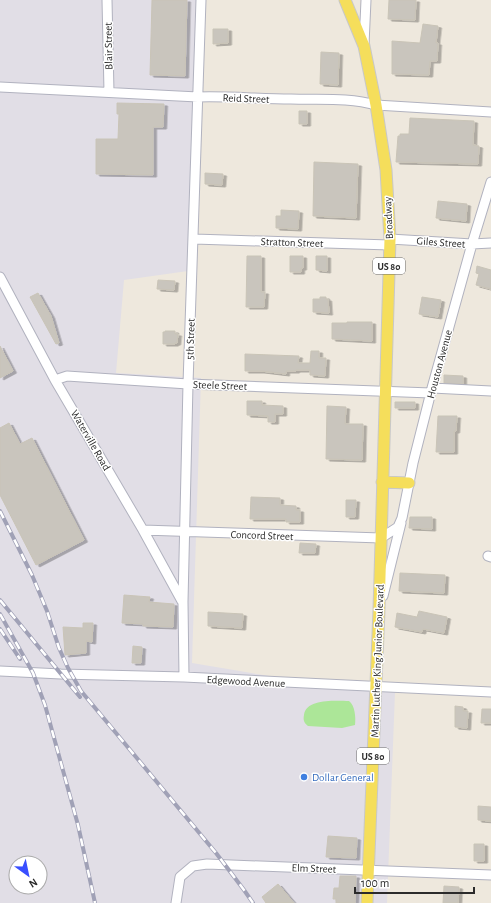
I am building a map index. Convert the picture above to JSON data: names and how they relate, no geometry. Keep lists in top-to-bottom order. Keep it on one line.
{"streets":{"main road":["Broadway","US 80","Martin Luther King Junior Boulevard"],"street":["Blair Street","Reid Street","Stratton Street","Giles Street","5th Street","Houston Avenue","Steele Street","Waterville Road","Concord Street","Edgewood Avenue","Elm Street"]},"crossings":[["Blair Street","Reid Street"],["Reid Street","Broadway"],["Reid Street","5th Street"],["Broadway","Stratton Street"],["Broadway","Giles Street"],["Broadway","Houston Avenue"],["Broadway","Steele Street"],["Broadway","Concord Street"],["Broadway","Martin Luther King Junior Boulevard"],["Stratton Street","Giles Street"],["Stratton Street","5th Street"],["Giles Street","Houston Avenue"],["5th Street","Steele Street"],["5th Street","Waterville Road"],["5th Street","Concord Street"],["5th Street","Edgewood Avenue"],["Houston Avenue","Steele Street"],["Houston Avenue","Concord Street"],["Houston Avenue","Martin Luther King Junior Boulevard"],["Steele Street","Waterville Road"],["Waterville Road","Concord Street"],["Concord Street","Martin Luther King Junior Boulevard"],["Martin Luther King Junior Boulevard","Edgewood Avenue"],["Martin Luther King Junior Boulevard","Elm Street"]],"places":["Dollar General"],"scale_bar":"100 m","north":"bottom right"}
